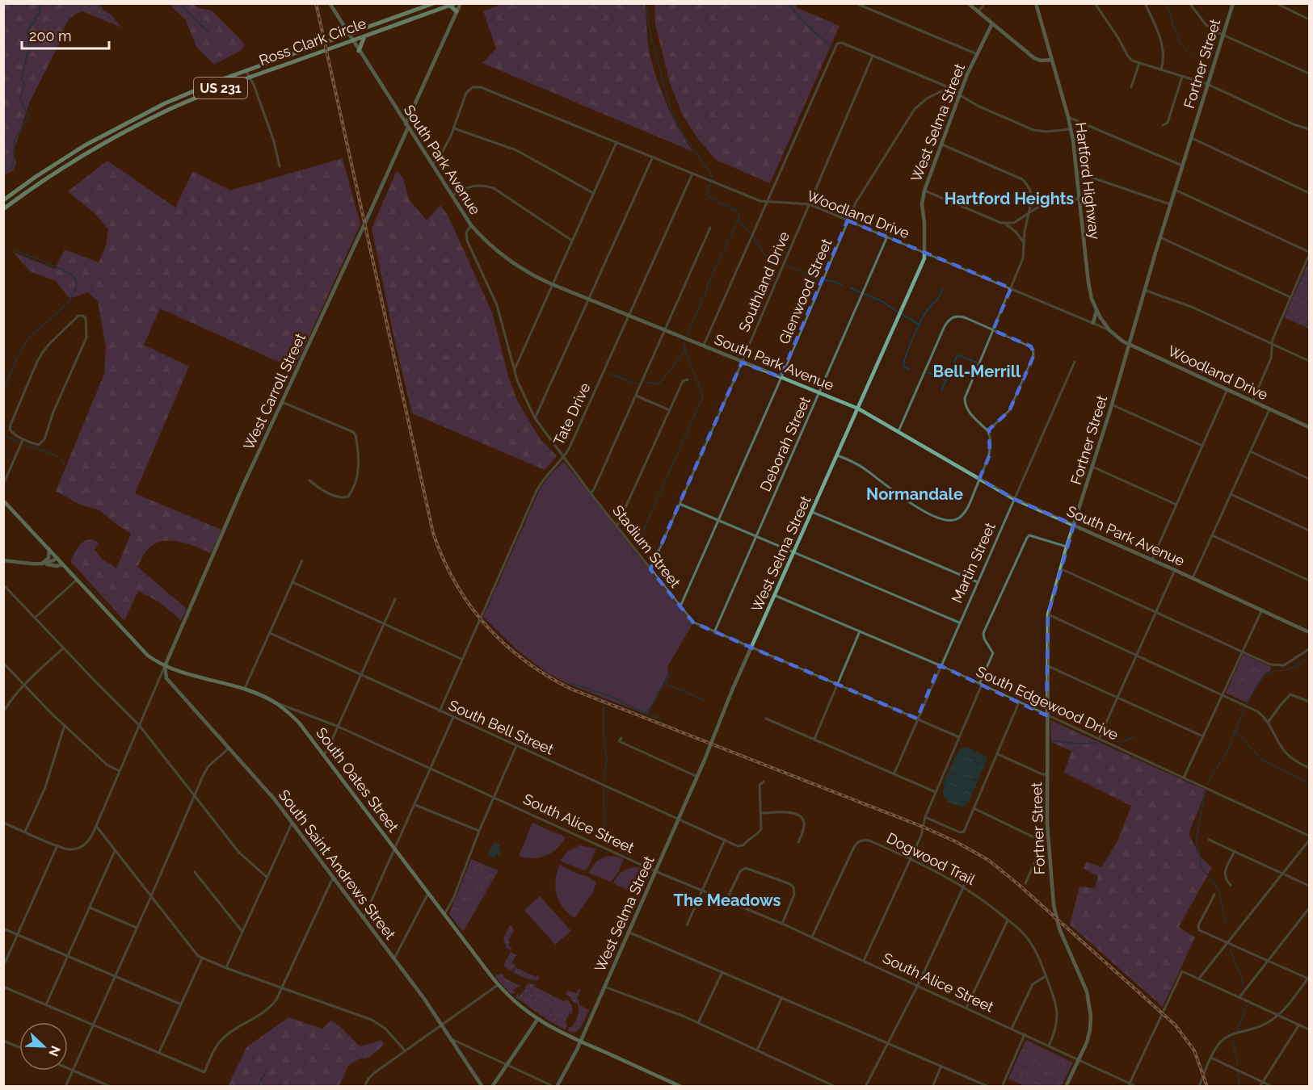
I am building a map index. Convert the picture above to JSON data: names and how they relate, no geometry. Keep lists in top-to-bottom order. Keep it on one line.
{"streets":{"highway":["Ross Clark Circle","US 231"],"main road":["South Oates Street"],"street":["Fortner Street","West Selma Street","South Park Avenue","Hartford Highway","Woodland Drive","Southland Drive","Glenwood Street","West Carroll Street","Tate Drive","Deborah Street","Stadium Street","Martin Street","South Edgewood Drive","South Bell Street","South Alice Street","Dogwood Trail","South Saint Andrews Street"]},"crossings":[["Ross Clark Circle","South Park Avenue"],["Fortner Street","South Park Avenue"],["Fortner Street","Woodland Drive"],["Fortner Street","South Edgewood Drive"],["Fortner Street","South Alice Street"],["West Selma Street","South Park Avenue"],["West Selma Street","Woodland Drive"],["West Selma Street","Stadium Street"],["West Selma Street","South Edgewood Drive"],["West Selma Street","South Bell Street"],["West Selma Street","South Oates Street"],["West Selma Street","South Alice Street"],["South Park Avenue","Woodland Drive"],["South Park Avenue","Southland Drive"],["South Park Avenue","Glenwood Street"],["South Park Avenue","West Carroll Street"],["South Park Avenue","Tate Drive"],["South Park Avenue","Deborah Street"],["South Park Avenue","Stadium Street"],["South Park Avenue","Martin Street"],["Hartford Highway","Woodland Drive"],["Woodland Drive","Southland Drive"],["Woodland Drive","Glenwood Street"],["Woodland Drive","Tate Drive"],["Woodland Drive","Deborah Street"],["Southland Drive","Stadium Street"],["Glenwood Street","Stadium Street"],["West Carroll Street","South Oates Street"],["West Carroll Street","South Saint Andrews Street"],["Tate Drive","Stadium Street"],["Tate Drive","South Bell Street"],["Deborah Street","Stadium Street"],["Stadium Street","Martin Street"],["Martin Street","South Edgewood Drive"],["South Oates Street","South Alice Street"],["South Oates Street","South Saint Andrews Street"],["South Alice Street","Dogwood Trail"]],"districts":["Hartford Heights","Bell-Merrill","Normandale","The Meadows"],"scale_bar":"200 m","north":"bottom right"}
